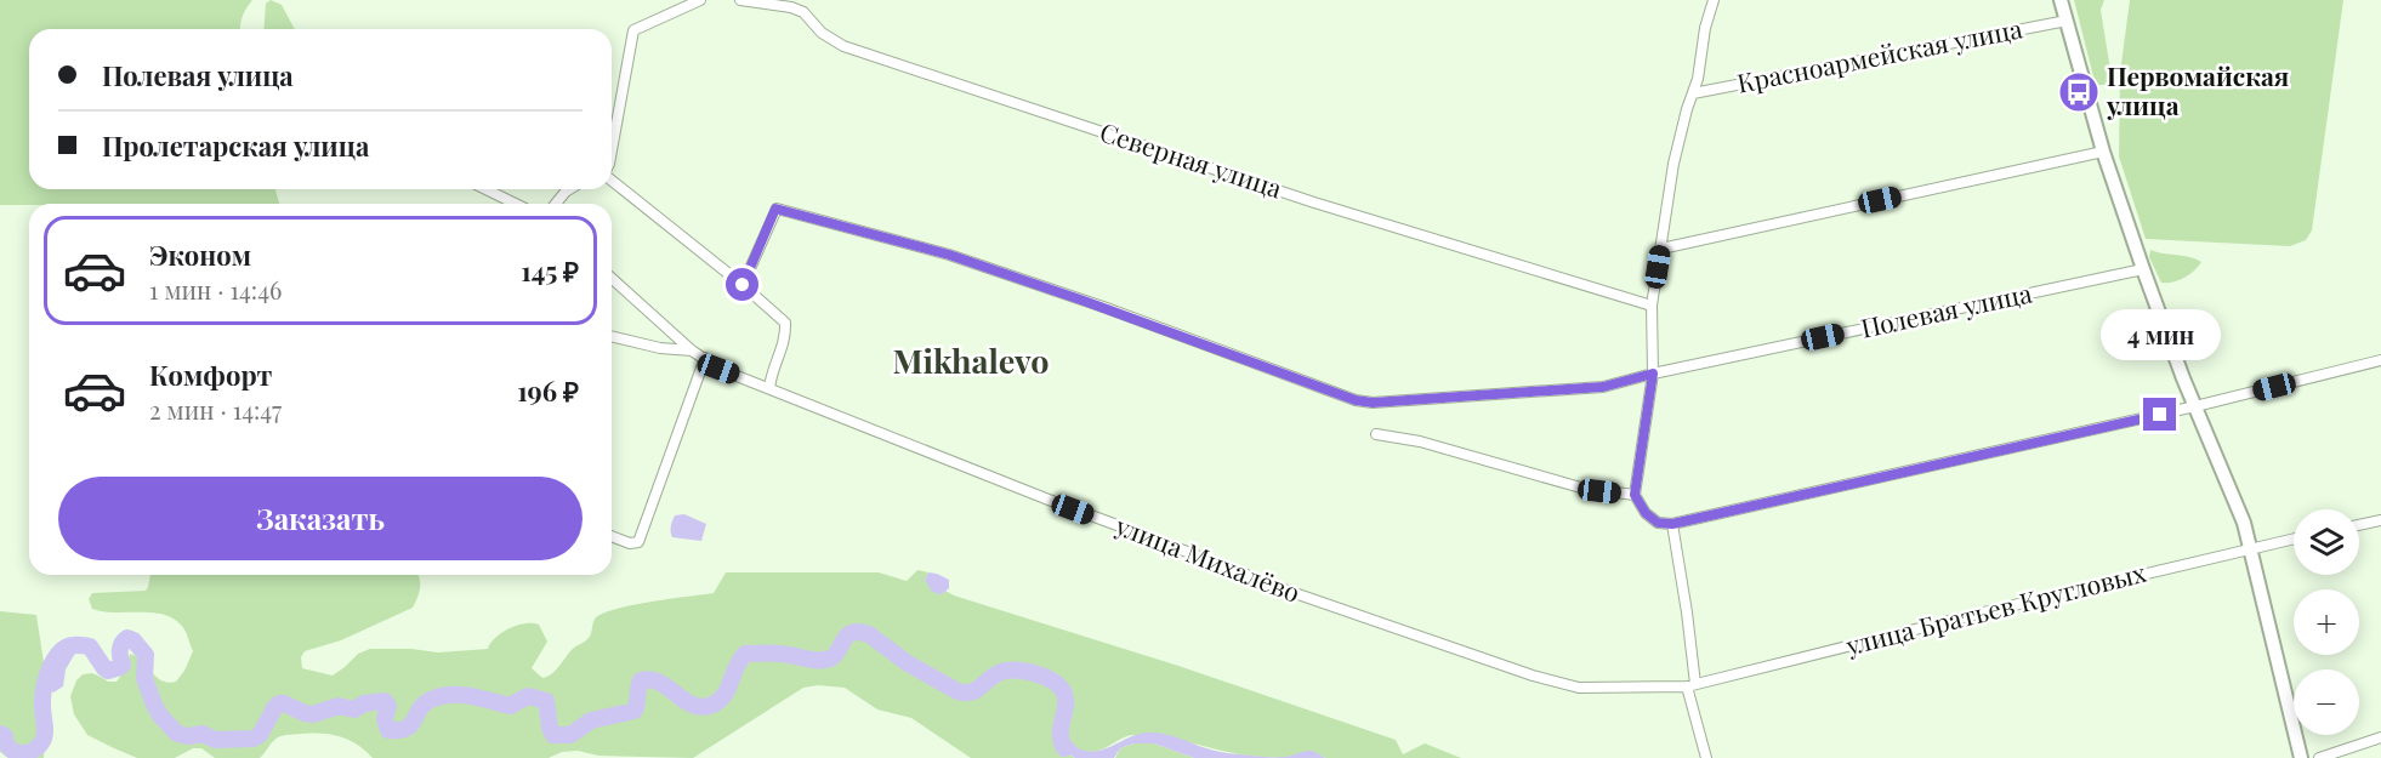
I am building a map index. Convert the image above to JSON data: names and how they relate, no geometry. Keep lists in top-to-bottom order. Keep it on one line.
{"streets":{"street":["Красноармейская улица","Северная улица","Полевая улица","улица Михалёво","улица Братьев Кругловых"]},"crossings":[["улица Михалёво","улица Братьев Кругловых"]],"districts":["Mikhalevo"],"places":{"bus stop":["Первомайская улица"]},"page":{"banner":["Полевая улица","Пролетарская улица"],"list":[{"name":"Эконом","note":"1 мин · 14:46","value":"145 ₽"},{"name":"Комфорт","note":"2 мин · 14:47","value":"196 ₽"}],"bubble":"4 мин","buttons":"Заказать","map_buttons":["+","−"]}}
